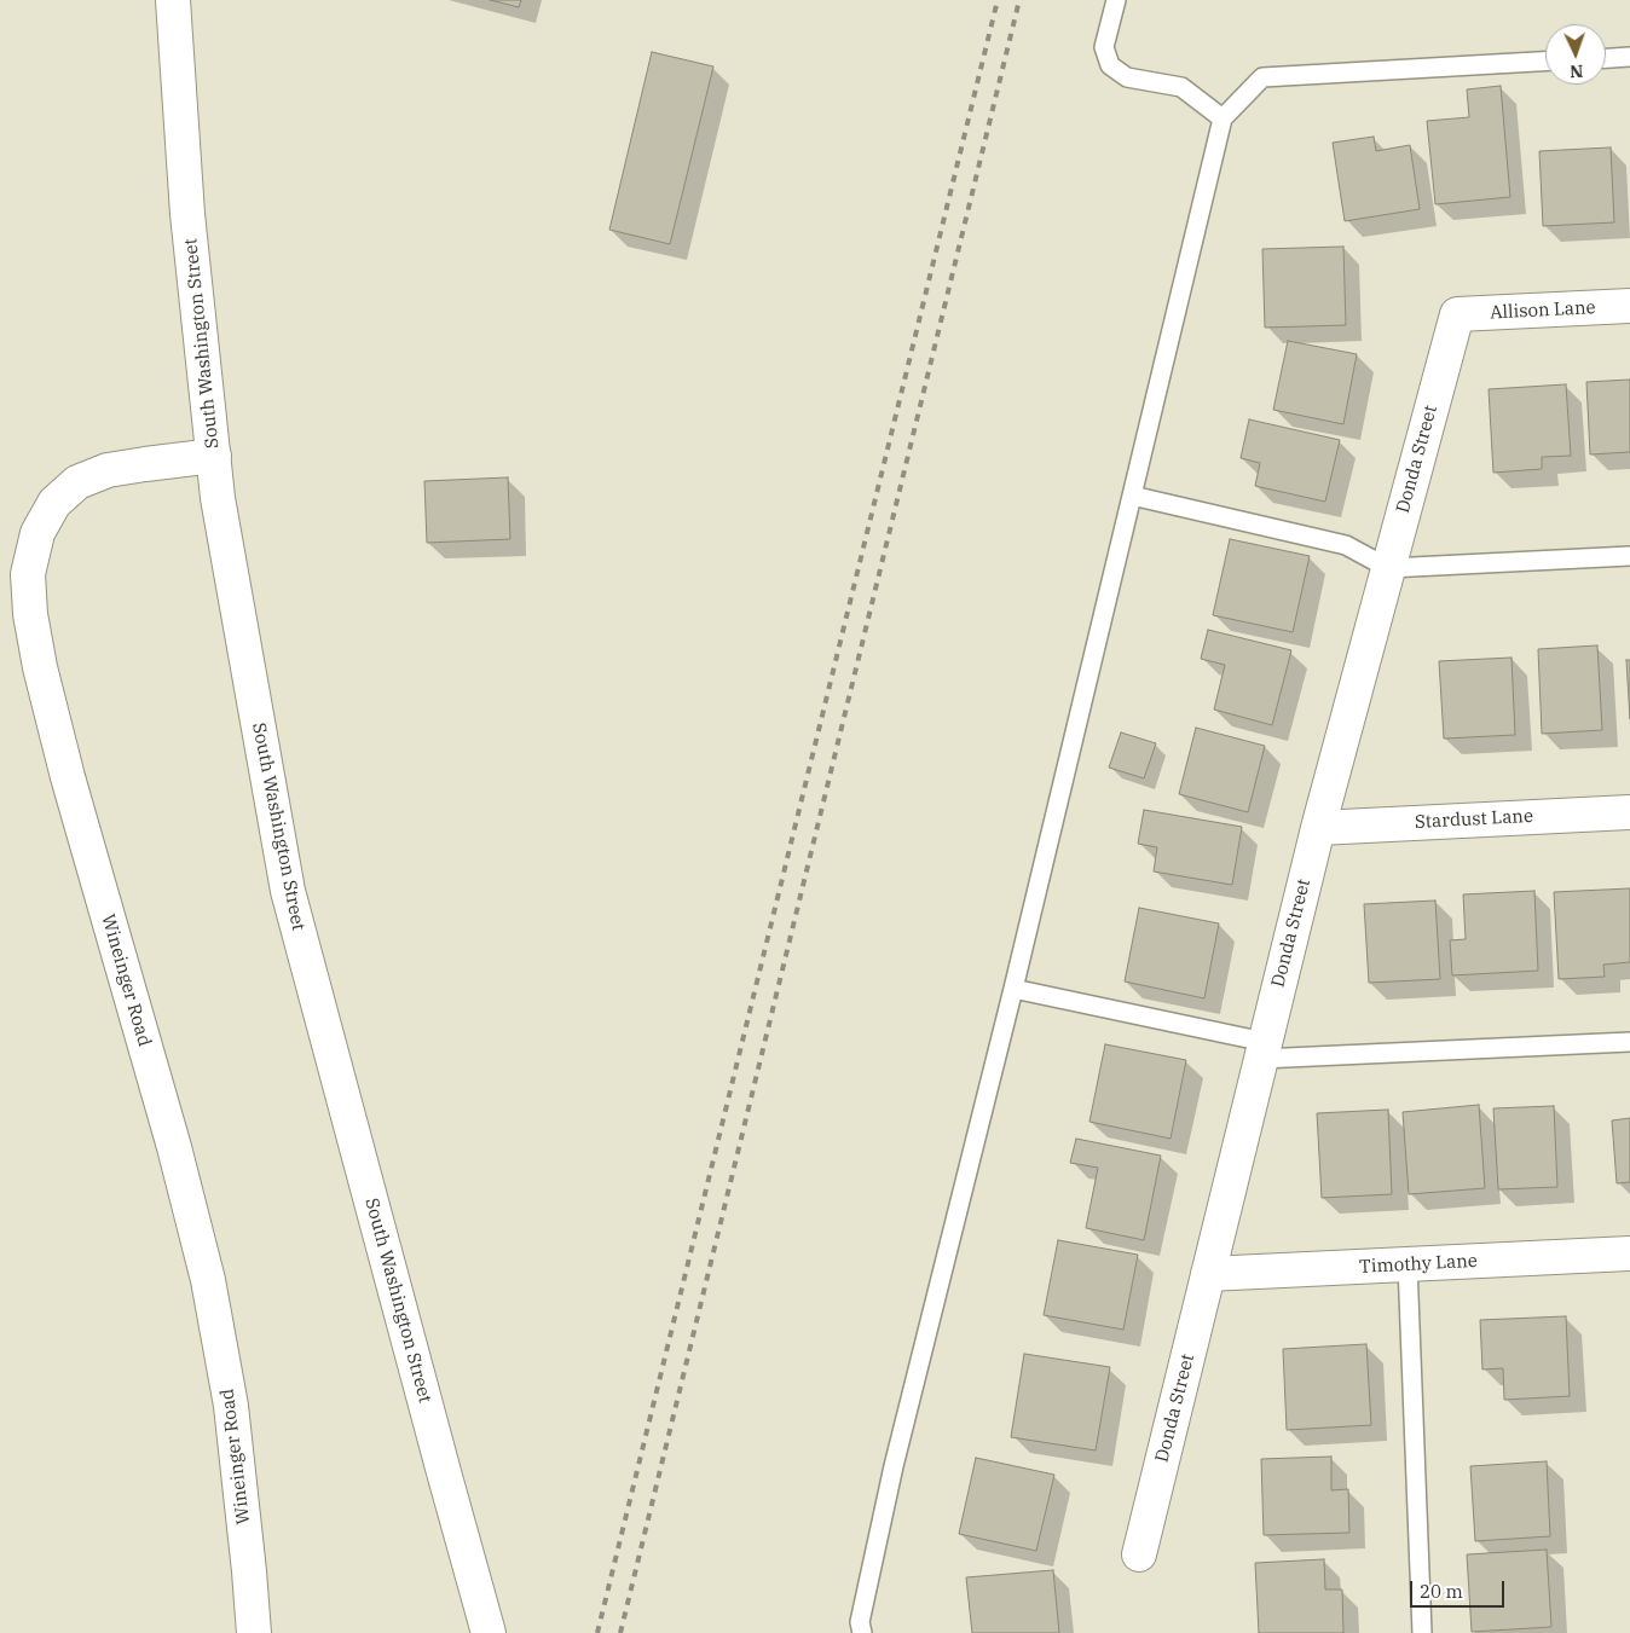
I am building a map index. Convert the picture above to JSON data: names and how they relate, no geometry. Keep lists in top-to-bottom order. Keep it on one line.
{"streets":{"street":["Allison Lane","South Washington Street","Donda Street","Stardust Lane","Wineinger Road","Timothy Lane"]},"crossings":[["Allison Lane","Donda Street"],["South Washington Street","Wineinger Road"],["Donda Street","Stardust Lane"],["Donda Street","Timothy Lane"]],"scale_bar":"20 m","north":"bottom"}
